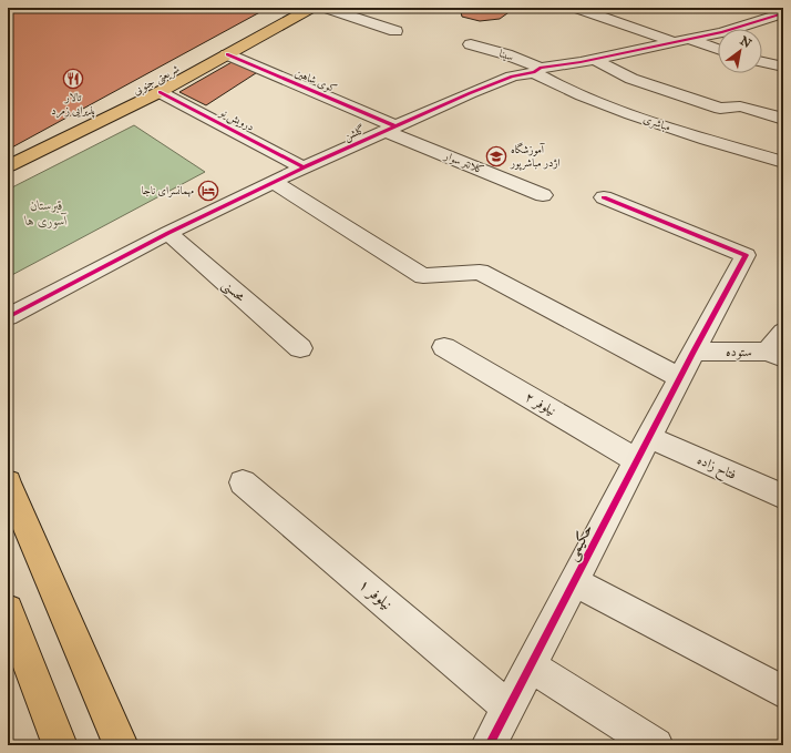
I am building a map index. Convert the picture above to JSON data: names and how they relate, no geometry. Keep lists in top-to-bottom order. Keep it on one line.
{"streets":{"main road":["شریعتی جنوبی"],"street":["سینا","کوی شاهین","درویش نو","مباشری","گلشن","کلانتر سوار","محسنی","ستوده","نیلوفر ۲","فتاح زاده","حکیمی","نیلوفر ۱"]},"crossings":[["سینا","مباشری"],["سینا","گلشن"],["شریعتی جنوبی","کوی شاهین"],["شریعتی جنوبی","درویش نو"],["کوی شاهین","گلشن"],["کوی شاهین","کلانتر سوار"],["درویش نو","گلشن"],["مباشری","گلشن"],["گلشن","کلانتر سوار"],["گلشن","محسنی"],["ستوده","حکیمی"],["نیلوفر ۲","فتاح زاده"],["نیلوفر ۲","حکیمی"],["فتاح زاده","حکیمی"],["حکیمی","نیلوفر ۱"]],"parks":["قبرستان آسوری ها"],"places":{"restaurant":["تالار پذیرایی زمرد"],"school or university":["آموزشگاه اژدر مباشرپور"],"hotel":["مهمانسرای ناجا"]},"north":"top right"}
